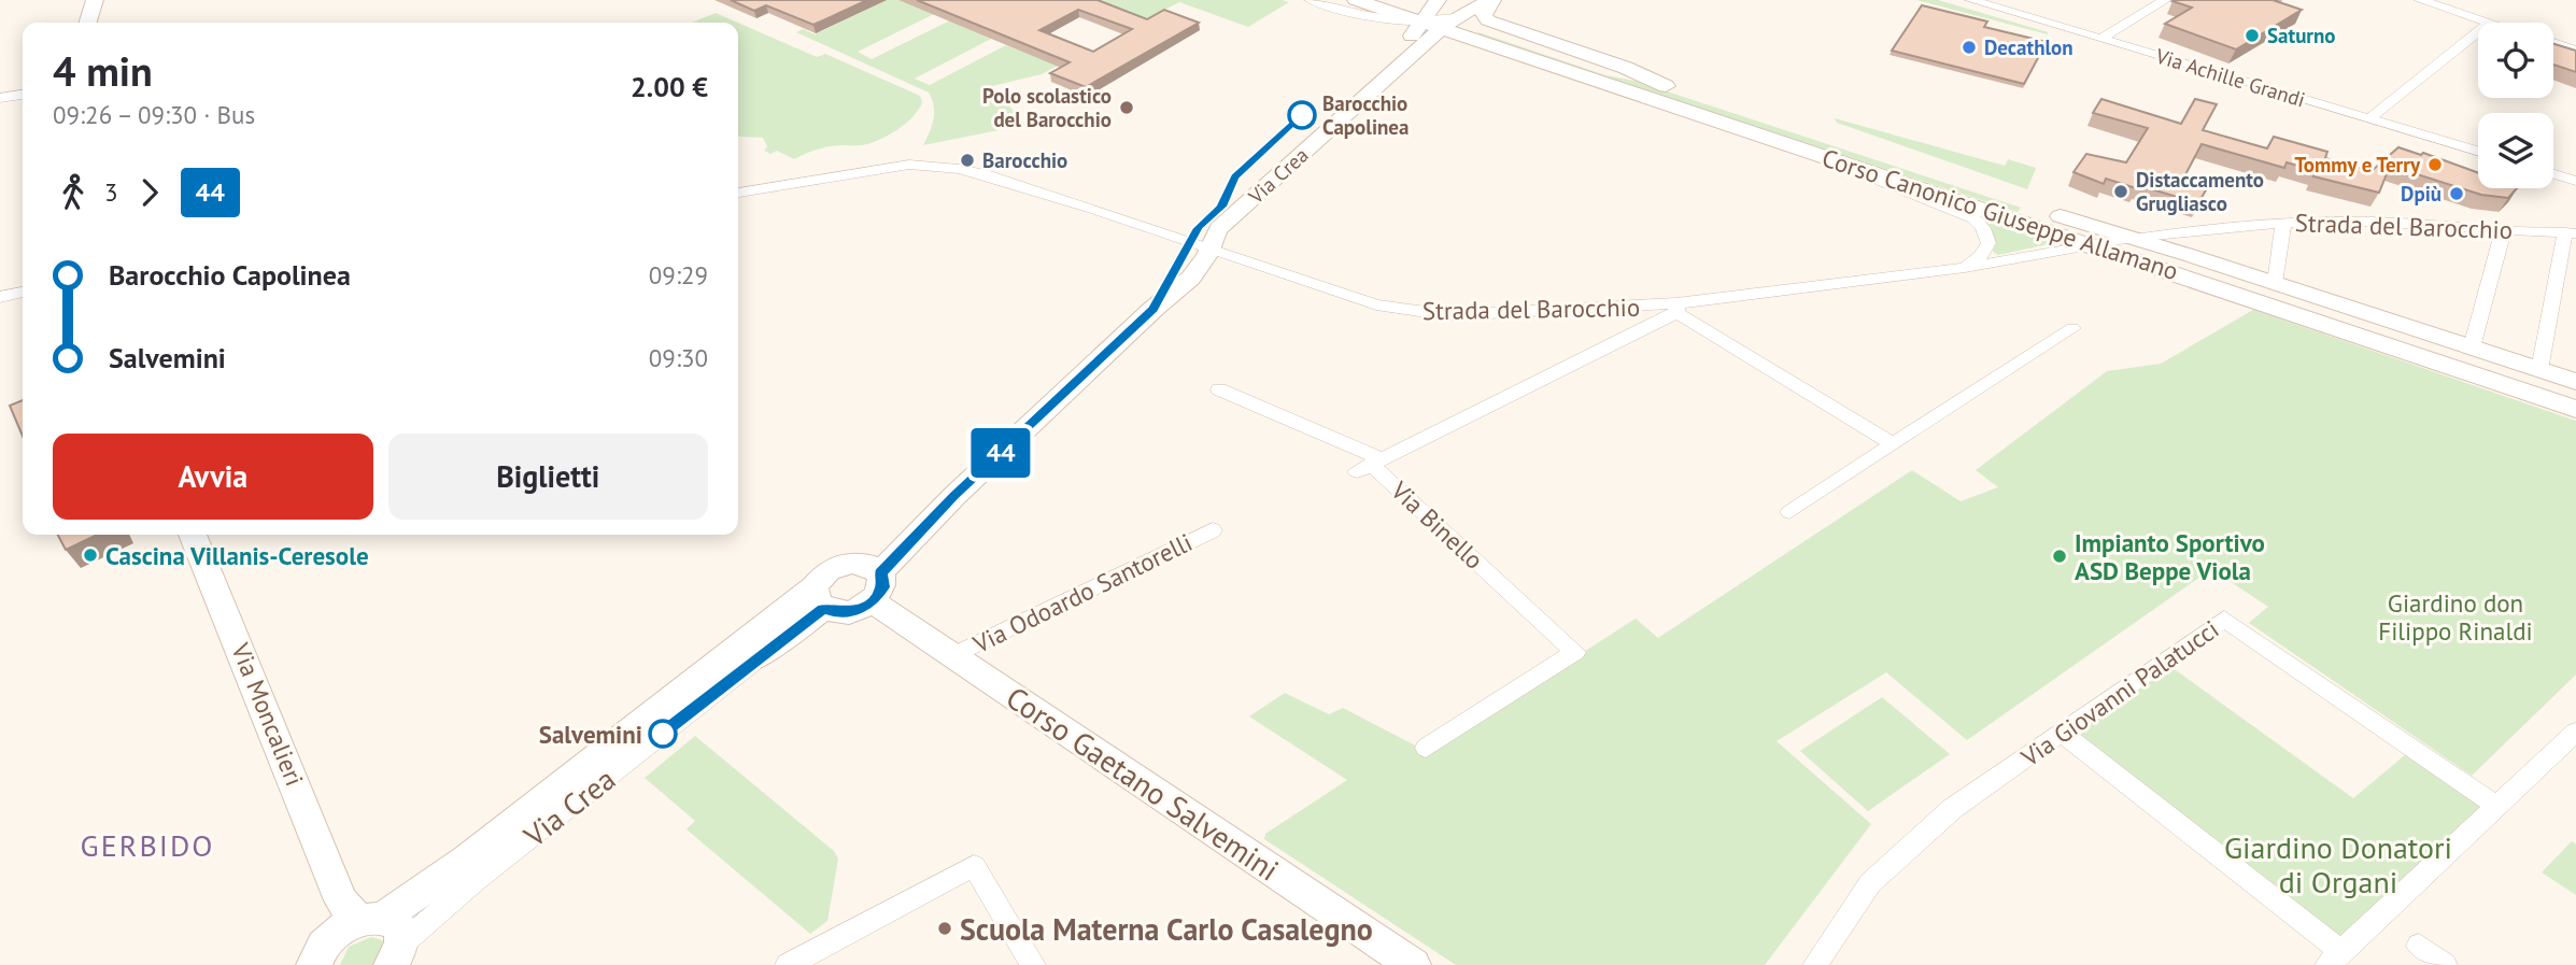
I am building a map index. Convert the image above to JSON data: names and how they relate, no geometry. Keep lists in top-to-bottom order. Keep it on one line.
{"streets":{"street":["Via Achille Grandi","Via Crea","Corso Canonico Giuseppe Allamano","Strada del Barocchio","Via Binello","Via Odoardo Santorelli","Via Giovanni Palatucci","Via Moncalieri","Corso Gaetano Salvemini"]},"crossings":[["Via Crea","Corso Canonico Giuseppe Allamano"],["Via Crea","Strada del Barocchio"],["Via Crea","Via Moncalieri"],["Via Crea","Corso Gaetano Salvemini"],["Corso Canonico Giuseppe Allamano","Strada del Barocchio"],["Strada del Barocchio","Via Binello"],["Via Odoardo Santorelli","Corso Gaetano Salvemini"]],"districts":["GERBIDO"],"parks":["Giardino don Filippo Rinaldi","Giardino Donatori di Organi"],"places":["Saturno","Decathlon","Polo scolastico del Barocchio","Barocchio Capolinea","Barocchio","Tommy e Terry","Distaccamento Grugliasco","Dpiù","Cascina Villanis-Ceresole","Impianto Sportivo ASD Beppe Viola","Salvemini","Scuola Materna Carlo Casalegno"],"lines":["bus line 44"],"page":{"on_map":"44","heading":["4 min","09:26 – 09:30 · Bus","2.00 €"],"legs":["3","44"],"list":[{"name":"Barocchio Capolinea","value":"09:29"},{"name":"Salvemini","value":"09:30"}],"buttons":["Avvia","Biglietti"]}}
